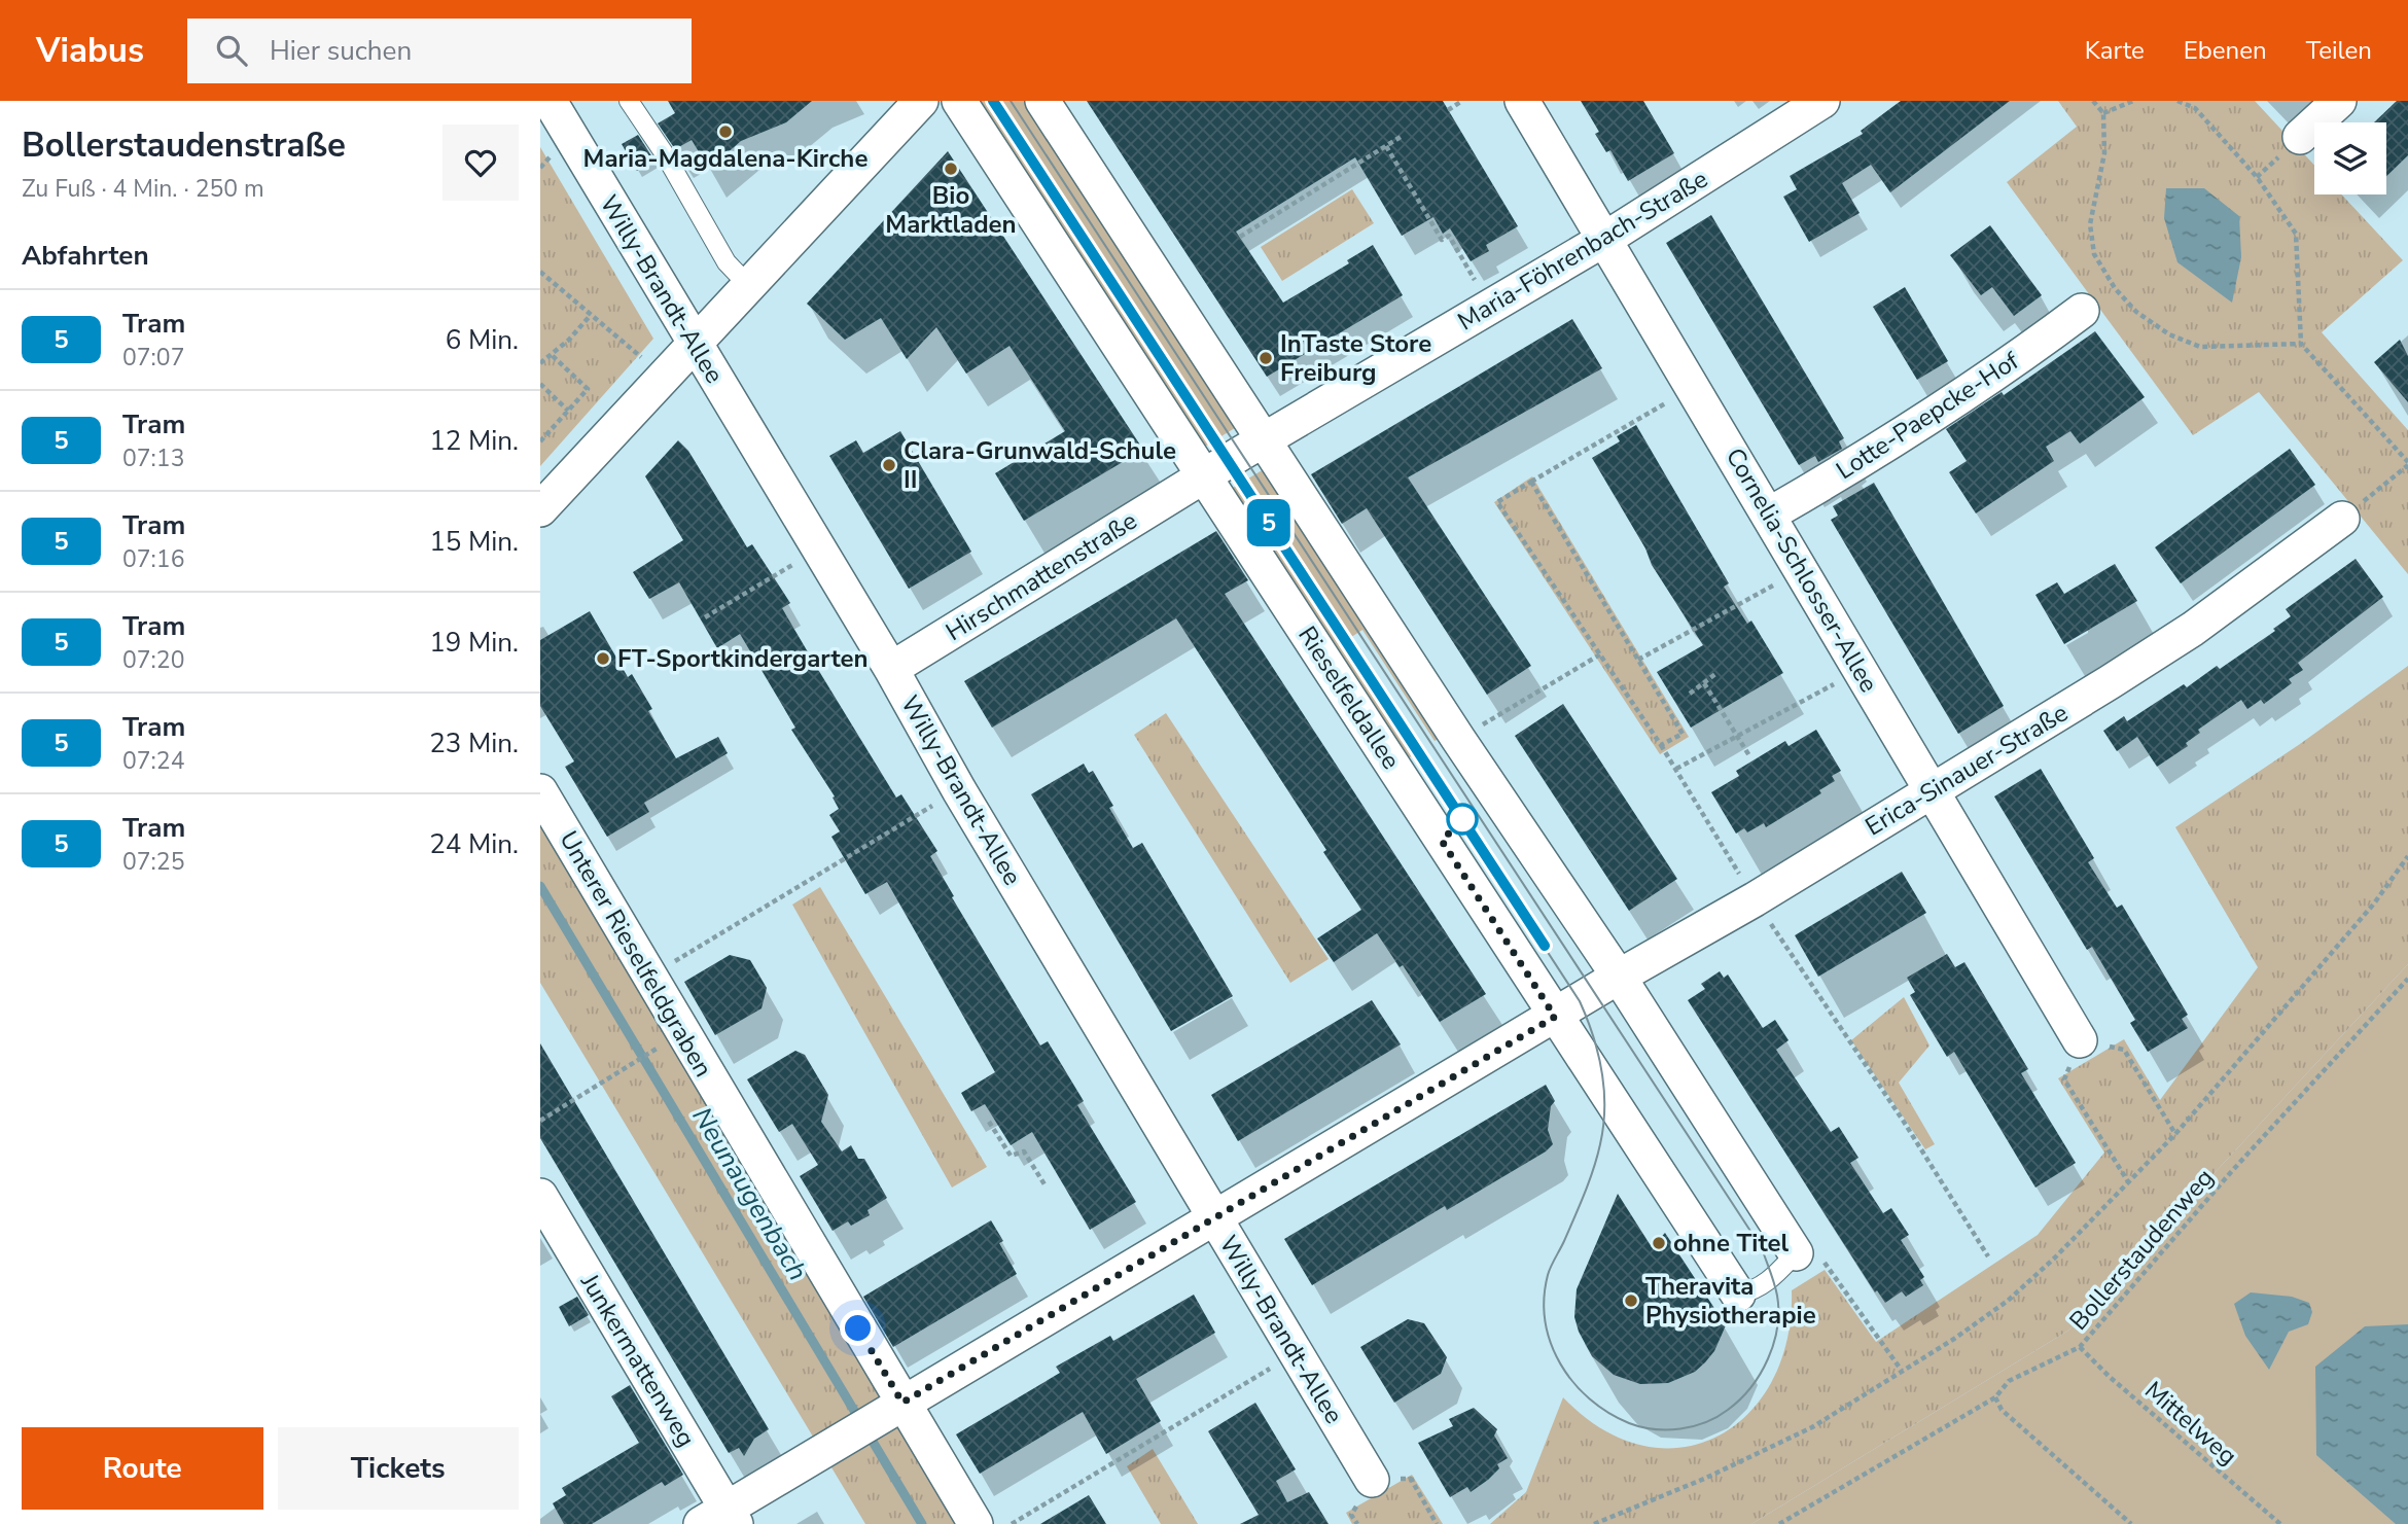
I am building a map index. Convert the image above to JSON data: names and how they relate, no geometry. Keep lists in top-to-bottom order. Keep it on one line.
{"streets":{"street":["Maria-Föhrenbach-Straße","Willy-Brandt-Allee","Lotte-Paepcke-Hof","Cornelia-Schlosser-Allee","Hirschmattenstraße","Rieselfeldallee","Erica-Sinauer-Straße","Unterer Rieselfeldgraben","Junkermattenweg"],"path":["Bollerstaudenweg","Mittelweg"]},"crossings":[["Maria-Föhrenbach-Straße","Cornelia-Schlosser-Allee"],["Maria-Föhrenbach-Straße","Hirschmattenstraße"],["Maria-Föhrenbach-Straße","Rieselfeldallee"],["Willy-Brandt-Allee","Hirschmattenstraße"],["Willy-Brandt-Allee","Erica-Sinauer-Straße"],["Lotte-Paepcke-Hof","Cornelia-Schlosser-Allee"],["Cornelia-Schlosser-Allee","Erica-Sinauer-Straße"],["Hirschmattenstraße","Rieselfeldallee"],["Rieselfeldallee","Erica-Sinauer-Straße"],["Erica-Sinauer-Straße","Unterer Rieselfeldgraben"],["Erica-Sinauer-Straße","Junkermattenweg"],["Bollerstaudenweg","Mittelweg"]],"water":["Neunaugenbach"],"places":["Maria-Magdalena-Kirche","Bio Marktladen","InTaste Store Freiburg","Clara-Grunwald-Schule II","FT-Sportkindergarten","ohne Titel","Theravita Physiotherapie"],"lines":["tram line 5"],"page":{"header":"Viabus","search":"Hier suchen","nav":["Karte","Ebenen","Teilen"],"heading":[["Bollerstaudenstraße","Zu Fuß · 4 Min. · 250 m"],"Abfahrten"],"on_map":"5","list":[{"mark":"5","name":"Tram","note":"07:07","value":"6 Min."},{"mark":"5","name":"Tram","note":"07:13","value":"12 Min."},{"mark":"5","name":"Tram","note":"07:16","value":"15 Min."},{"mark":"5","name":"Tram","note":"07:20","value":"19 Min."},{"mark":"5","name":"Tram","note":"07:24","value":"23 Min."},{"mark":"5","name":"Tram","note":"07:25","value":"24 Min."}],"buttons":["Route","Tickets"]}}
